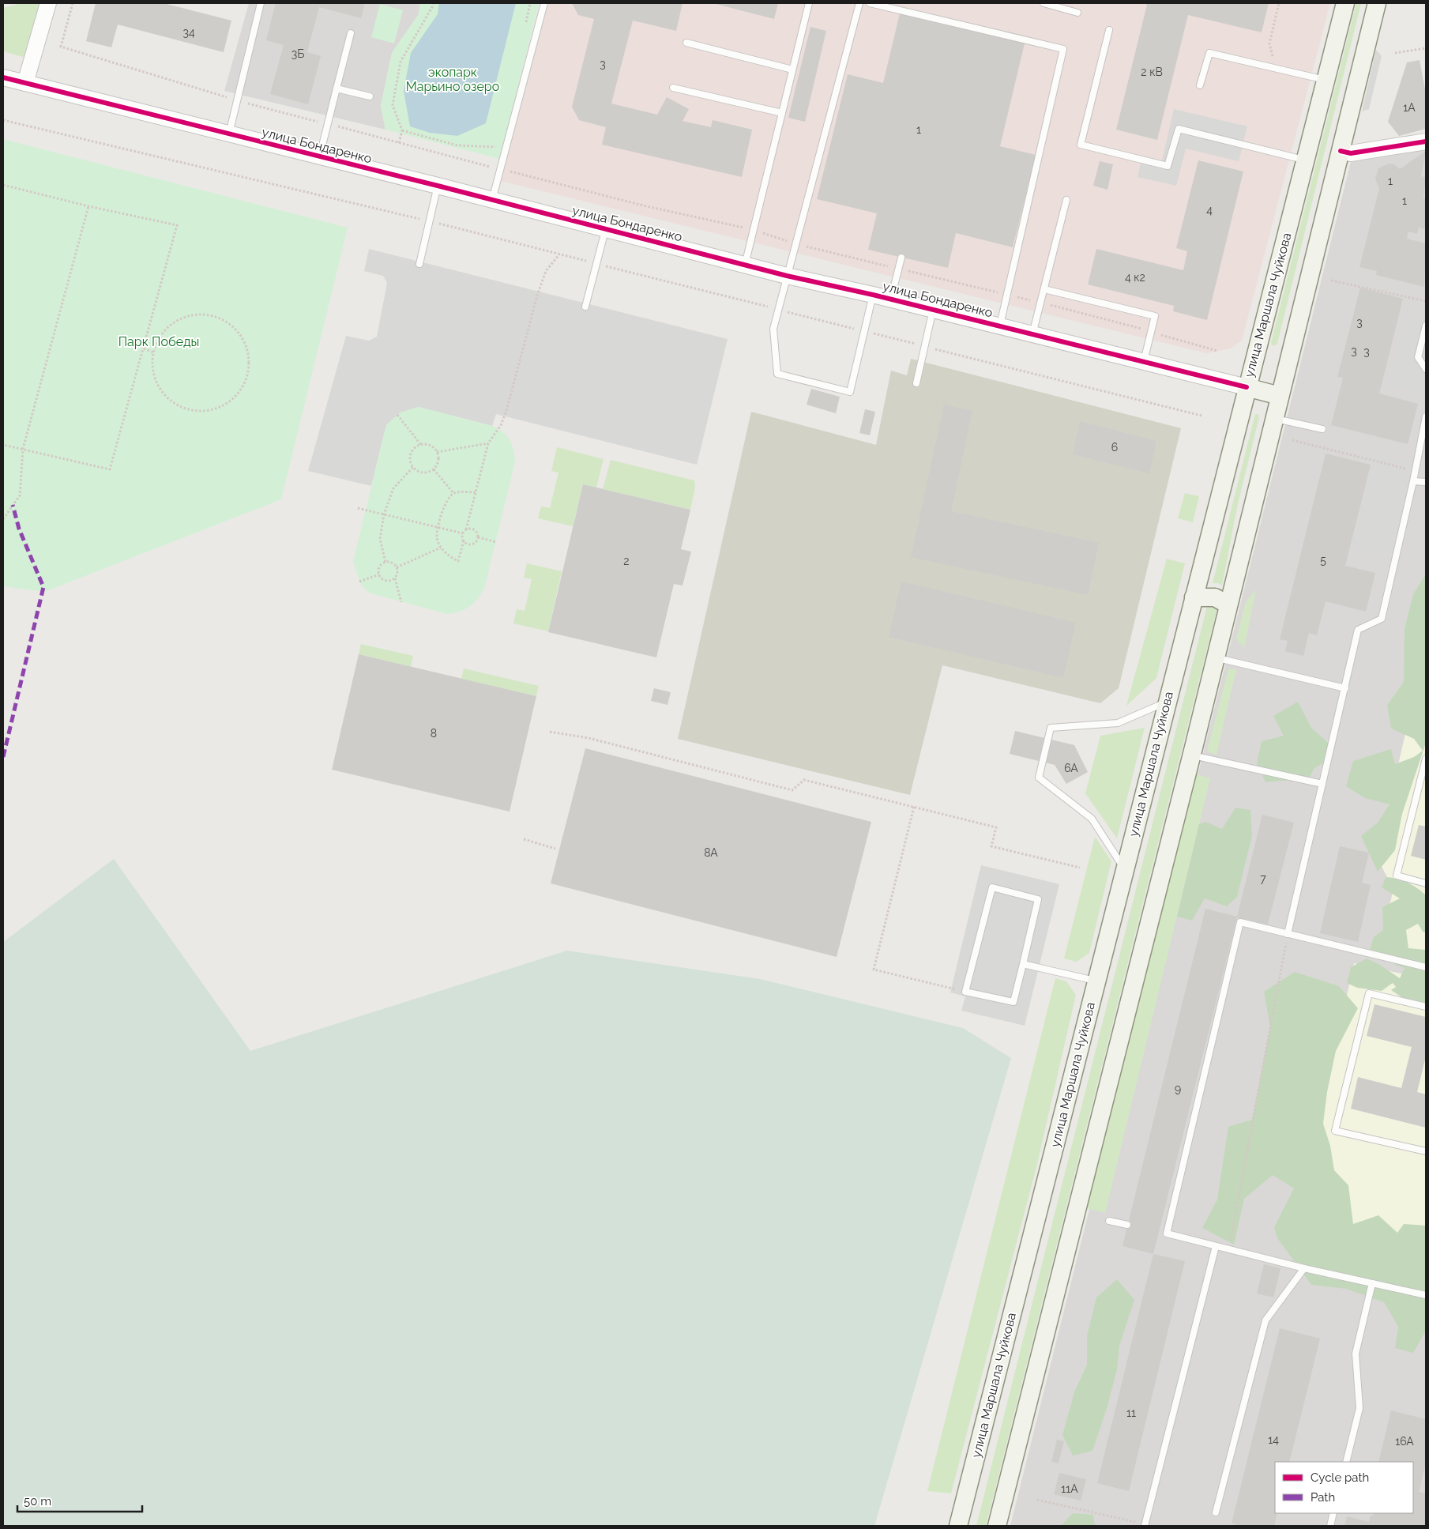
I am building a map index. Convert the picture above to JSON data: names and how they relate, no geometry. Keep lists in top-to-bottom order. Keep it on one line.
{"streets":{"main road":["улица Бондаренко","улица Маршала Чуйкова"]},"crossings":[["улица Бондаренко","улица Маршала Чуйкова"]],"parks":["экопарк Марьино озеро","Парк Победы"],"house_numbers":["34","3Б","3","2 кВ","1А","1","1","1","4","4 к2","3","3","3","6","5","2","8","6А","8А","7","9","11","14","16А","11А"],"legend":["Cycle path","Path"],"scale_bar":"50 m"}
